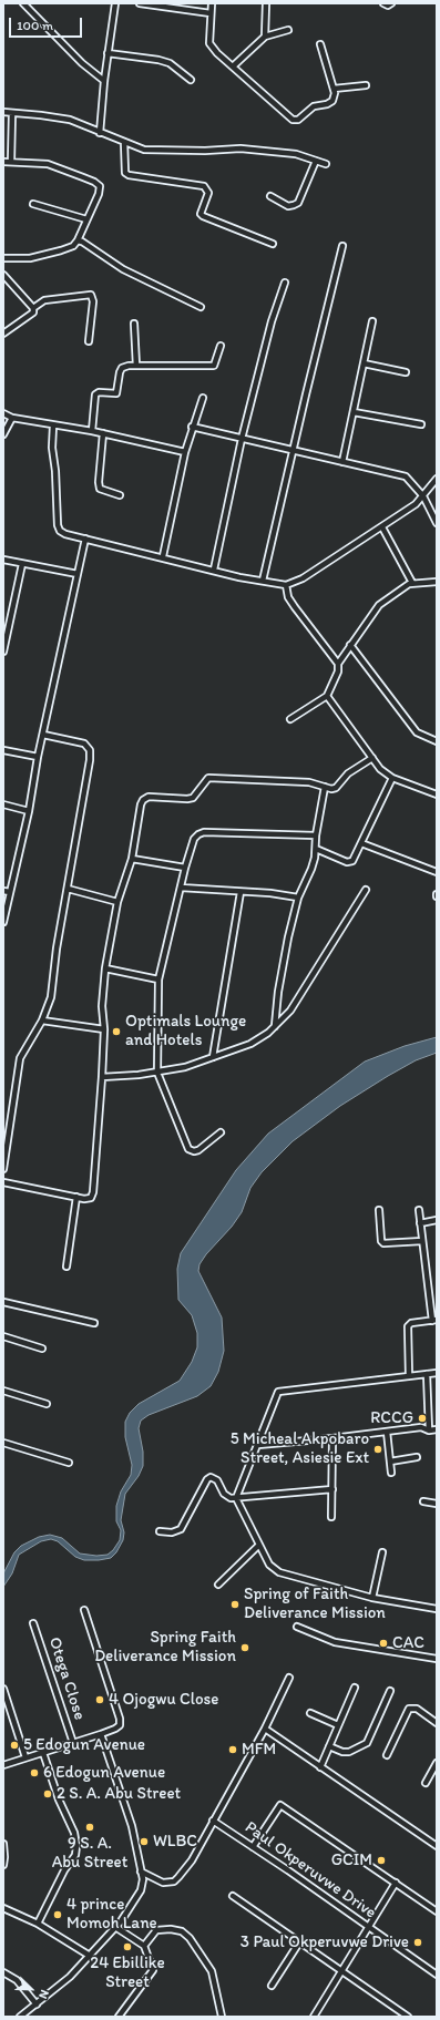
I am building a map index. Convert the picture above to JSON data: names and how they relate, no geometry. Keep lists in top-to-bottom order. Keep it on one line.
{"streets":{"street":["Otega Close","Paul Okperuvwe Drive"]},"places":["Optimals Lounge and Hotels","RCCG","5 Micheal Akpobaro Street, Asiesie Ext","Spring of Faith Deliverance Mission","CAC","Spring Faith Deliverance Mission","4 Ojogwu Close","5 Edogun Avenue","MFM","6 Edogun Avenue","2 S. A. Abu Street","9 S. A. Abu Street","WLBC","GCIM","4 prince Momoh Lane","3 Paul Okperuvwe Drive","24 Ebillike Street"],"scale_bar":"100 m","north":"bottom right"}
